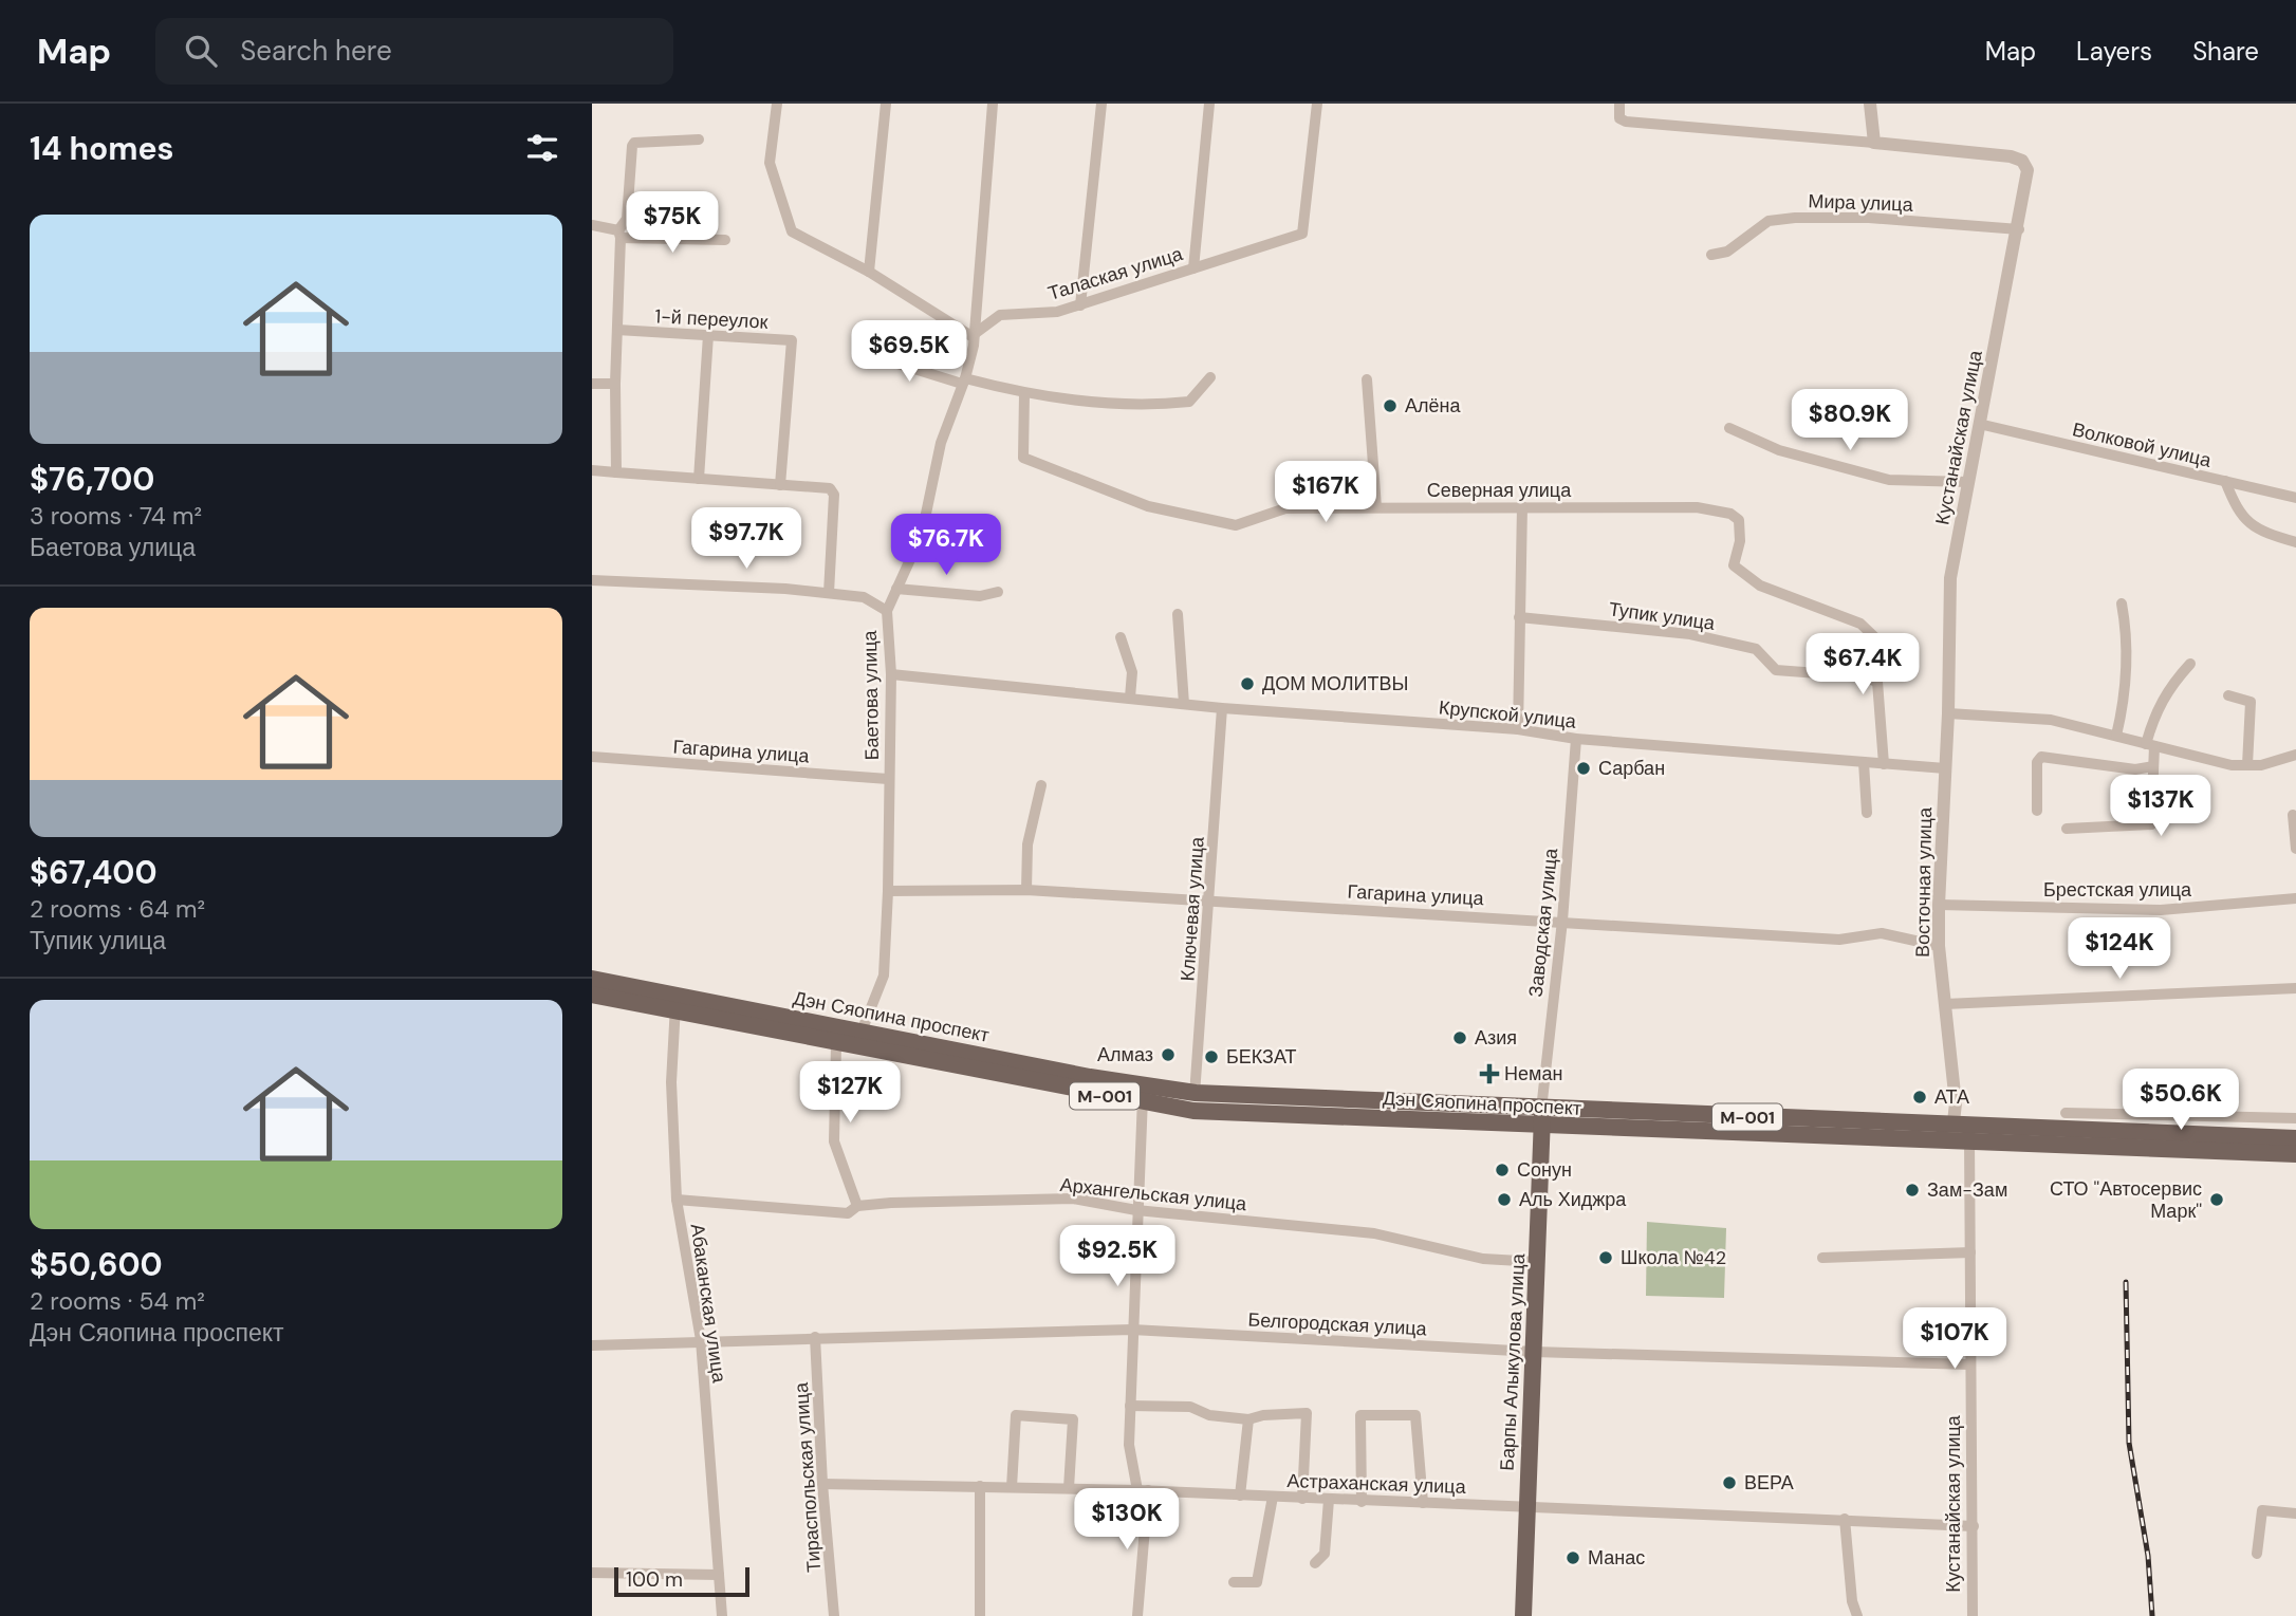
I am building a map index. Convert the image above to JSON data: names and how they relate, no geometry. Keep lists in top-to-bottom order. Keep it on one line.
{"streets":{"main road":["Дэн Сяопина проспект","M-001","Барпы Алыкулова улица"],"street":["Мира улица","Талаская улица","1-й переулок","Кустанайская улица","Волковой улица","Северная улица","Тупик улица","Баетова улица","Крупской улица","Гагарина улица","Восточная улица","Брестская улица","Ключевая улица","Заводская улица","Архангельская улица","Абаканская улица","Белгородская улица","Тираспольская улица","Астраханская улица"]},"crossings":[["Мира улица","Кустанайская улица"],["Талаская улица","Баетова улица"],["Кустанайская улица","Волковой улица"],["Кустанайская улица","Восточная улица"],["Кустанайская улица","Дэн Сяопина проспект"],["Кустанайская улица","Белгородская улица"],["Кустанайская улица","Астраханская улица"],["Северная улица","Тупик улица"],["Баетова улица","Крупской улица"],["Баетова улица","Гагарина улица"],["Баетова улица","Дэн Сяопина проспект"],["Крупской улица","Восточная улица"],["Крупской улица","Ключевая улица"],["Крупской улица","Заводская улица"],["Гагарина улица","Восточная улица"],["Гагарина улица","Ключевая улица"],["Гагарина улица","Заводская улица"],["Восточная улица","Брестская улица"],["Восточная улица","Дэн Сяопина проспект"],["Ключевая улица","Дэн Сяопина проспект"],["Заводская улица","Дэн Сяопина проспект"],["Заводская улица","Барпы Алыкулова улица"],["Дэн Сяопина проспект","M-001"],["Дэн Сяопина проспект","Абаканская улица"],["Дэн Сяопина проспект","Барпы Алыкулова улица"],["M-001","Абаканская улица"],["Архангельская улица","Абаканская улица"],["Архангельская улица","Барпы Алыкулова улица"],["Абаканская улица","Белгородская улица"],["Белгородская улица","Барпы Алыкулова улица"],["Белгородская улица","Тираспольская улица"],["Барпы Алыкулова улица","Астраханская улица"],["Тираспольская улица","Астраханская улица"]],"places":{"other":["Алёна","ДОМ МОЛИТВЫ","Сарбан","Азия","Алмаз","БЕКЗАТ","АТА","Сонун","Зам-Зам","Аль Хиджра","СТО ''Автосервис Марк''","Школа №42","ВЕРА","Манас"],"health":["Неман"]},"scale_bar":"100 m","page":{"header":"Map","search":"Search here","nav":["Map","Layers","Share"],"heading":"14 homes","price":["$75K","$69.5K","$80.9K","$167K","$97.7K","$76.7K","$67.4K","$137K","$124K","$127K","$50.6K","$92.5K","$107K","$130K"],"list":[{"name":"$76,700","note":"3 rooms · 74 m² · Баетова улица"},{"name":"$67,400","note":"2 rooms · 64 m² · Тупик улица"},{"name":"$50,600","note":"2 rooms · 54 m² · Дэн Сяопина проспект"}],"scale":"100 m"}}
